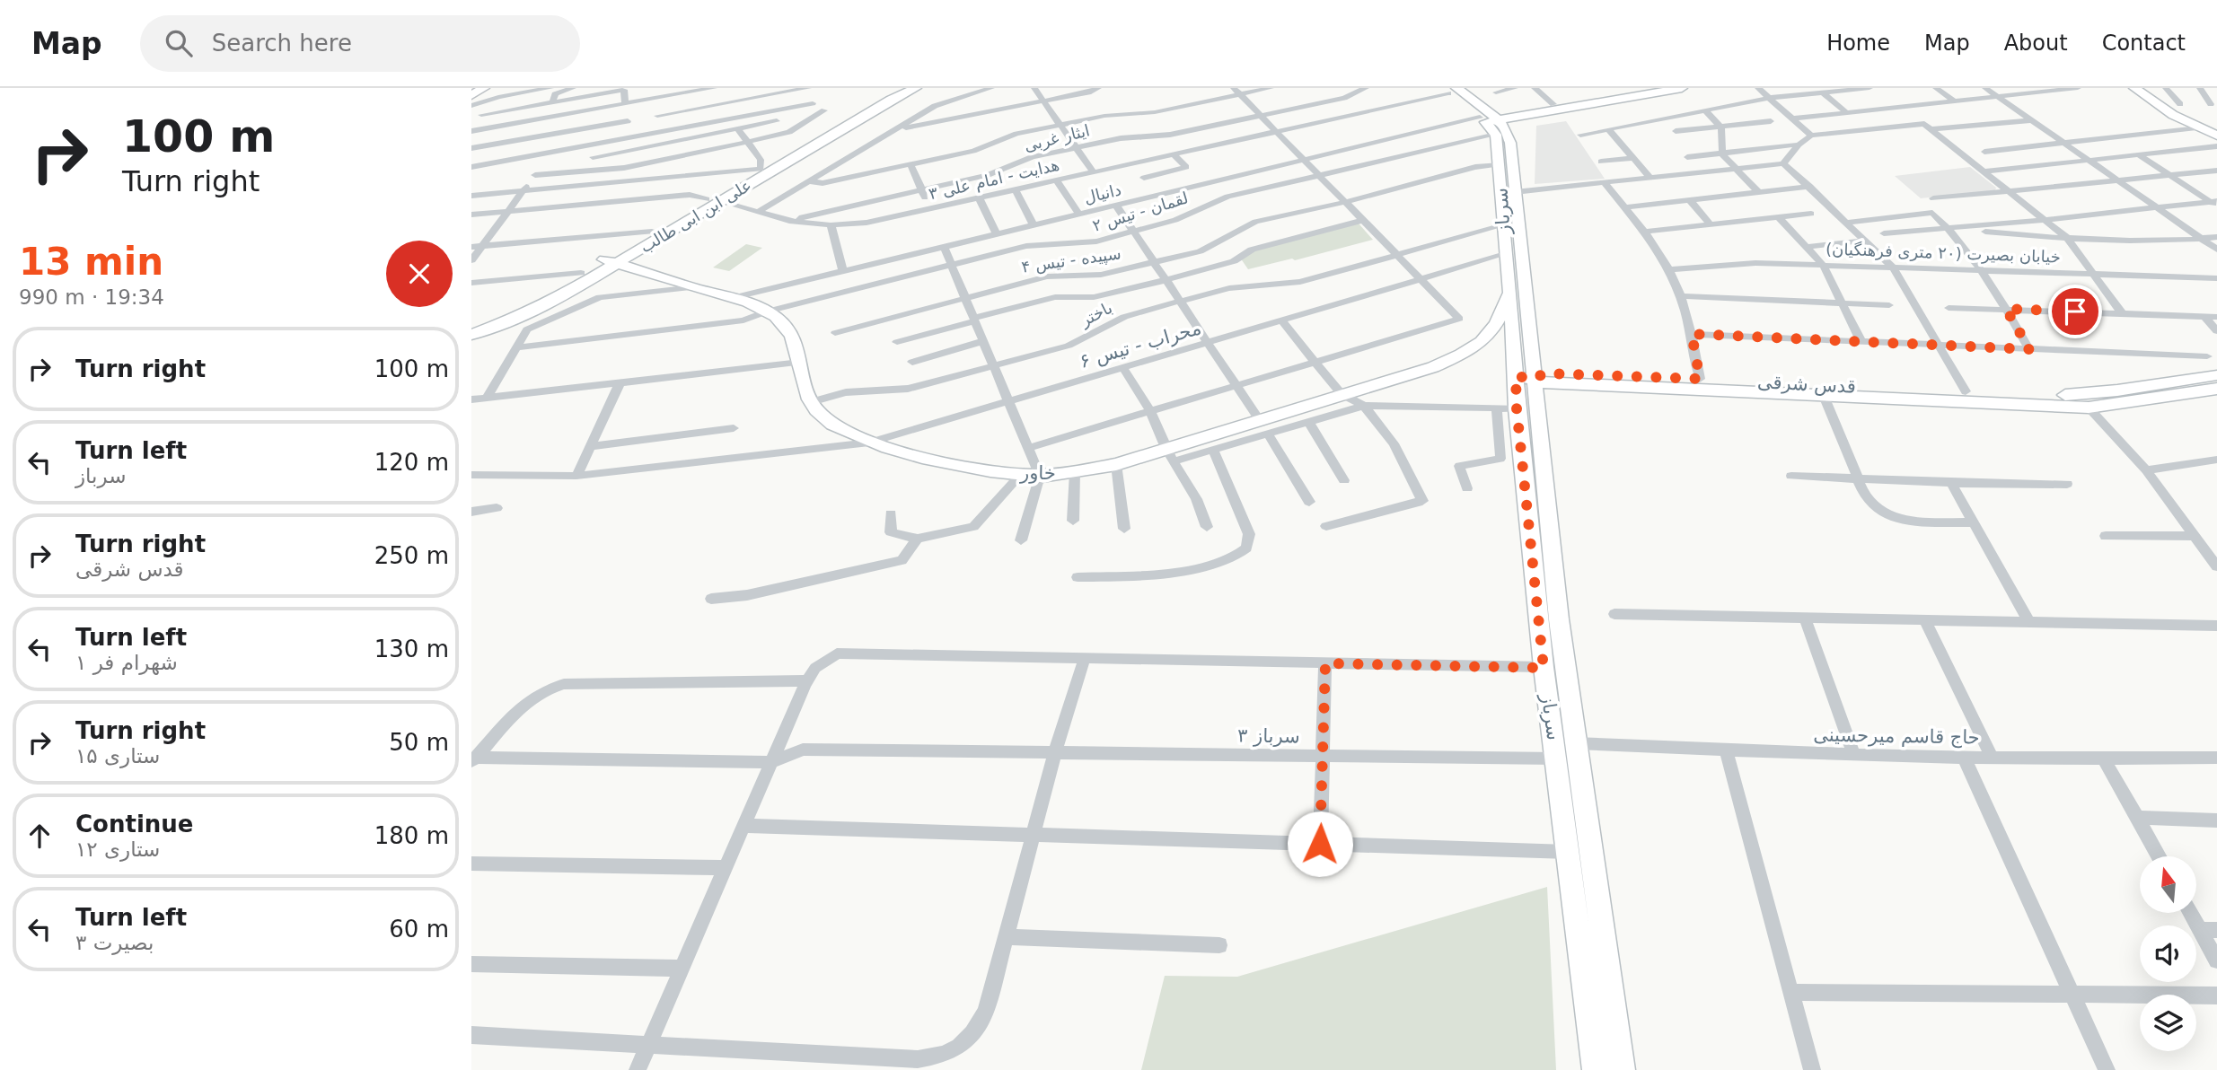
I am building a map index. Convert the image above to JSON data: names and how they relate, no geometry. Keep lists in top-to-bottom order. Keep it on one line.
{"streets":{"street":["ایثار غربی","هدایت - امام علی ۳","دانیال","سرباز","لقمان - تیس ۲","علی ابن ابی طالب","خیابان بصیرت (۲۰ متری فرهنگیان)","سپیده - تیس ۴","باختر","محراب - تیس ۶","قدس شرقی","خاور","سرباز ۳","حاج قاسم میرحسینی"]},"crossings":[["ایثار غربی","هدایت - امام علی ۳"],["هدایت - امام علی ۳","سرباز"],["هدایت - امام علی ۳","علی ابن ابی طالب"],["دانیال","سرباز"],["دانیال","لقمان - تیس ۲"],["دانیال","خاور"],["سرباز","لقمان - تیس ۲"],["سرباز","سپیده - تیس ۴"],["سرباز","باختر"],["سرباز","محراب - تیس ۶"],["سرباز","قدس شرقی"],["سرباز","خاور"],["سرباز","سرباز ۳"],["سرباز","حاج قاسم میرحسینی"],["لقمان - تیس ۲","خاور"],["علی ابن ابی طالب","خاور"],["باختر","خاور"],["محراب - تیس ۶","خاور"]],"north":"top","page":{"header":"Map","search":"Search here","nav":["Home","Map","About","Contact"],"turn":["100 m","Turn right"],"heading":["13 min","990 m · 19:34"],"list":[{"name":"Turn right","value":"100 m"},{"name":"Turn left","note":"سرباز","value":"120 m"},{"name":"Turn right","note":"قدس شرقی","value":"250 m"},{"name":"Turn left","note":"شهرام فر ۱","value":"130 m"},{"name":"Turn right","note":"ستاری ۱۵","value":"50 m"},{"name":"Continue","note":"ستاری ۱۲","value":"180 m"},{"name":"Turn left","note":"بصیرت ۳","value":"60 m"}]}}
